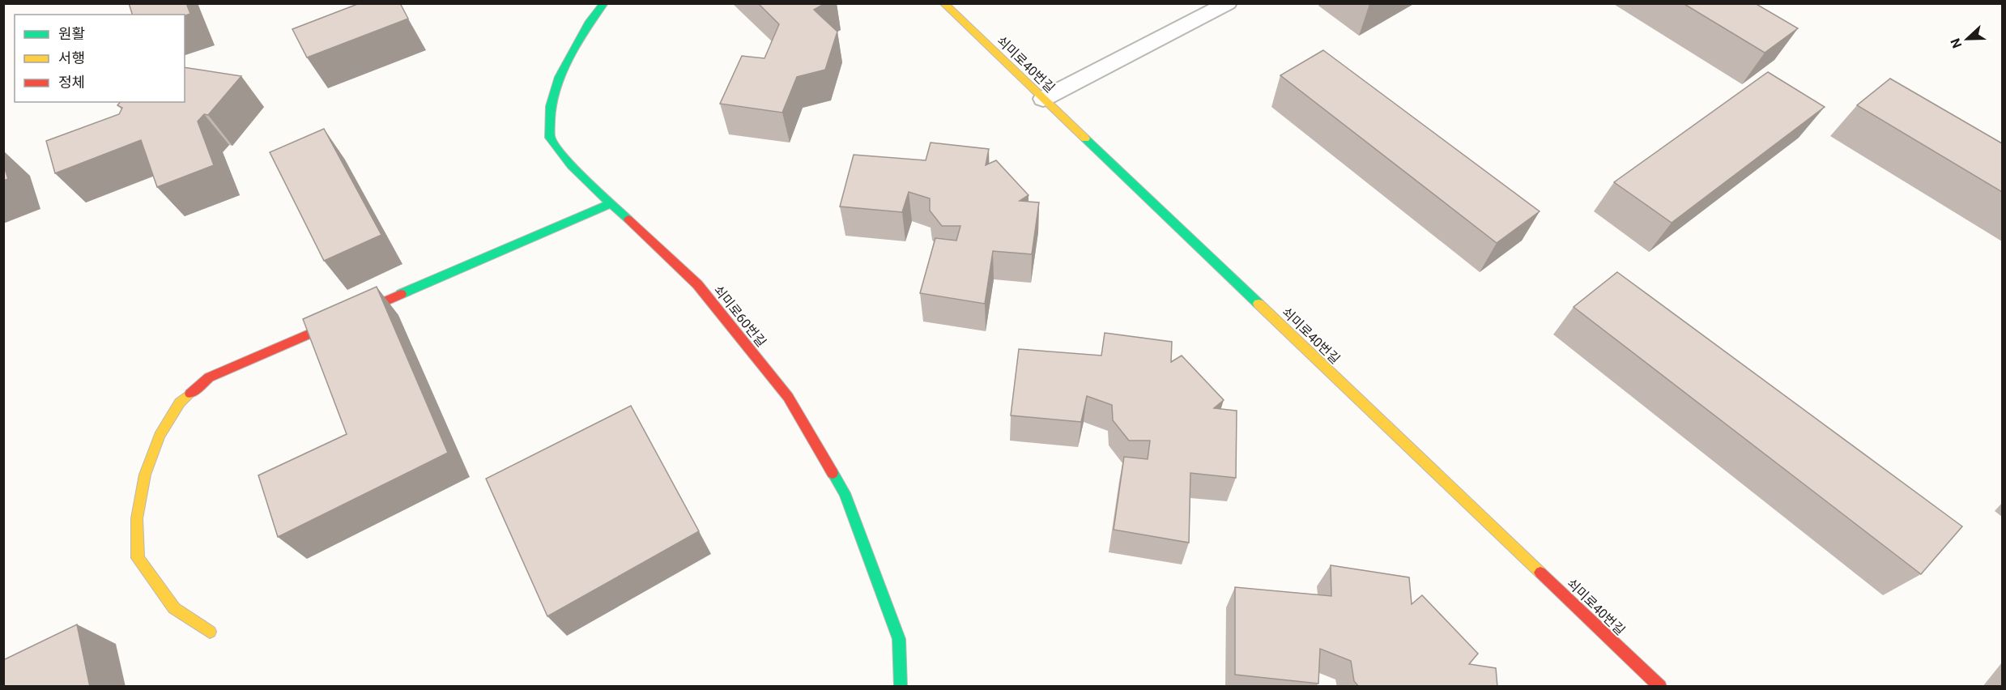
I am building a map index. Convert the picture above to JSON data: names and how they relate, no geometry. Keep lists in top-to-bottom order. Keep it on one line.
{"streets":{"street":["쇠미로40번길","쇠미로60번길"]},"legend":["원활","서행","정체"],"north":"left"}
